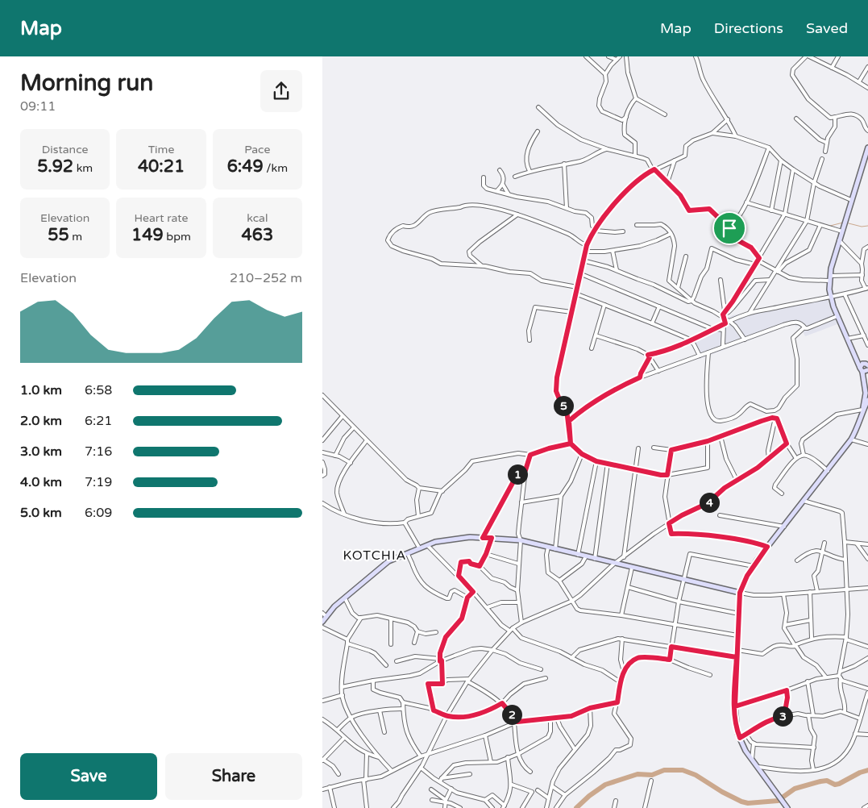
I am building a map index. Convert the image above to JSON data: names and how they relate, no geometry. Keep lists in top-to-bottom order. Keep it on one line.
{"districts":["KOTCHIA"],"page":{"header":"Map","nav":["Map","Directions","Saved"],"heading":["Morning run","09:11"],"stats":[["Distance","5.92 km"],["Time","40:21"],["Pace","6:49 /km"],["Elevation","55 m"],["Heart rate","149 bpm"],["kcal","463"]],"chart":["Elevation","210–252 m"],"list":[{"name":"1.0 km","note":"6:58"},{"name":"2.0 km","note":"6:21"},{"name":"3.0 km","note":"7:16"},{"name":"4.0 km","note":"7:19"},{"name":"5.0 km","note":"6:09"}],"pins":["5","1","4","2","3"],"buttons":["Save","Share"]}}
